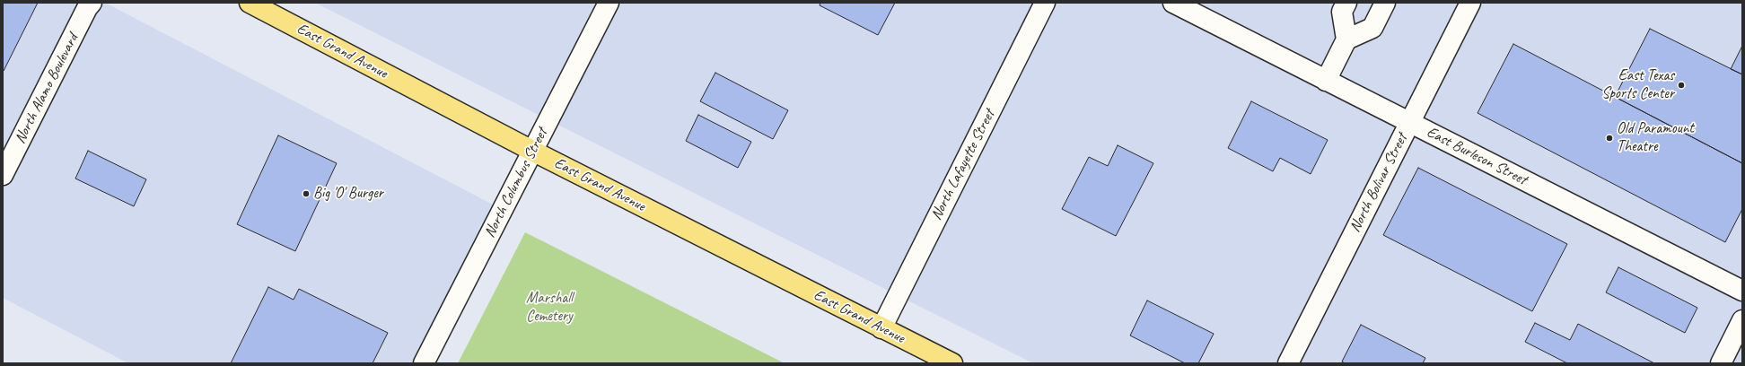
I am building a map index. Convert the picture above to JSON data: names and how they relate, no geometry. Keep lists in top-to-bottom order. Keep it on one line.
{"streets":{"highway":["East Grand Avenue"],"street":["North Alamo Boulevard","East Burleson Street","North Lafayette Street","North Columbus Street","North Bolivar Street"]},"crossings":[["East Grand Avenue","North Lafayette Street"],["East Grand Avenue","North Columbus Street"],["East Burleson Street","North Bolivar Street"]],"parks":["Marshall Cemetery"],"places":["East Texas Sports Center","Old Paramount Theatre","Big 'O' Burger"]}
